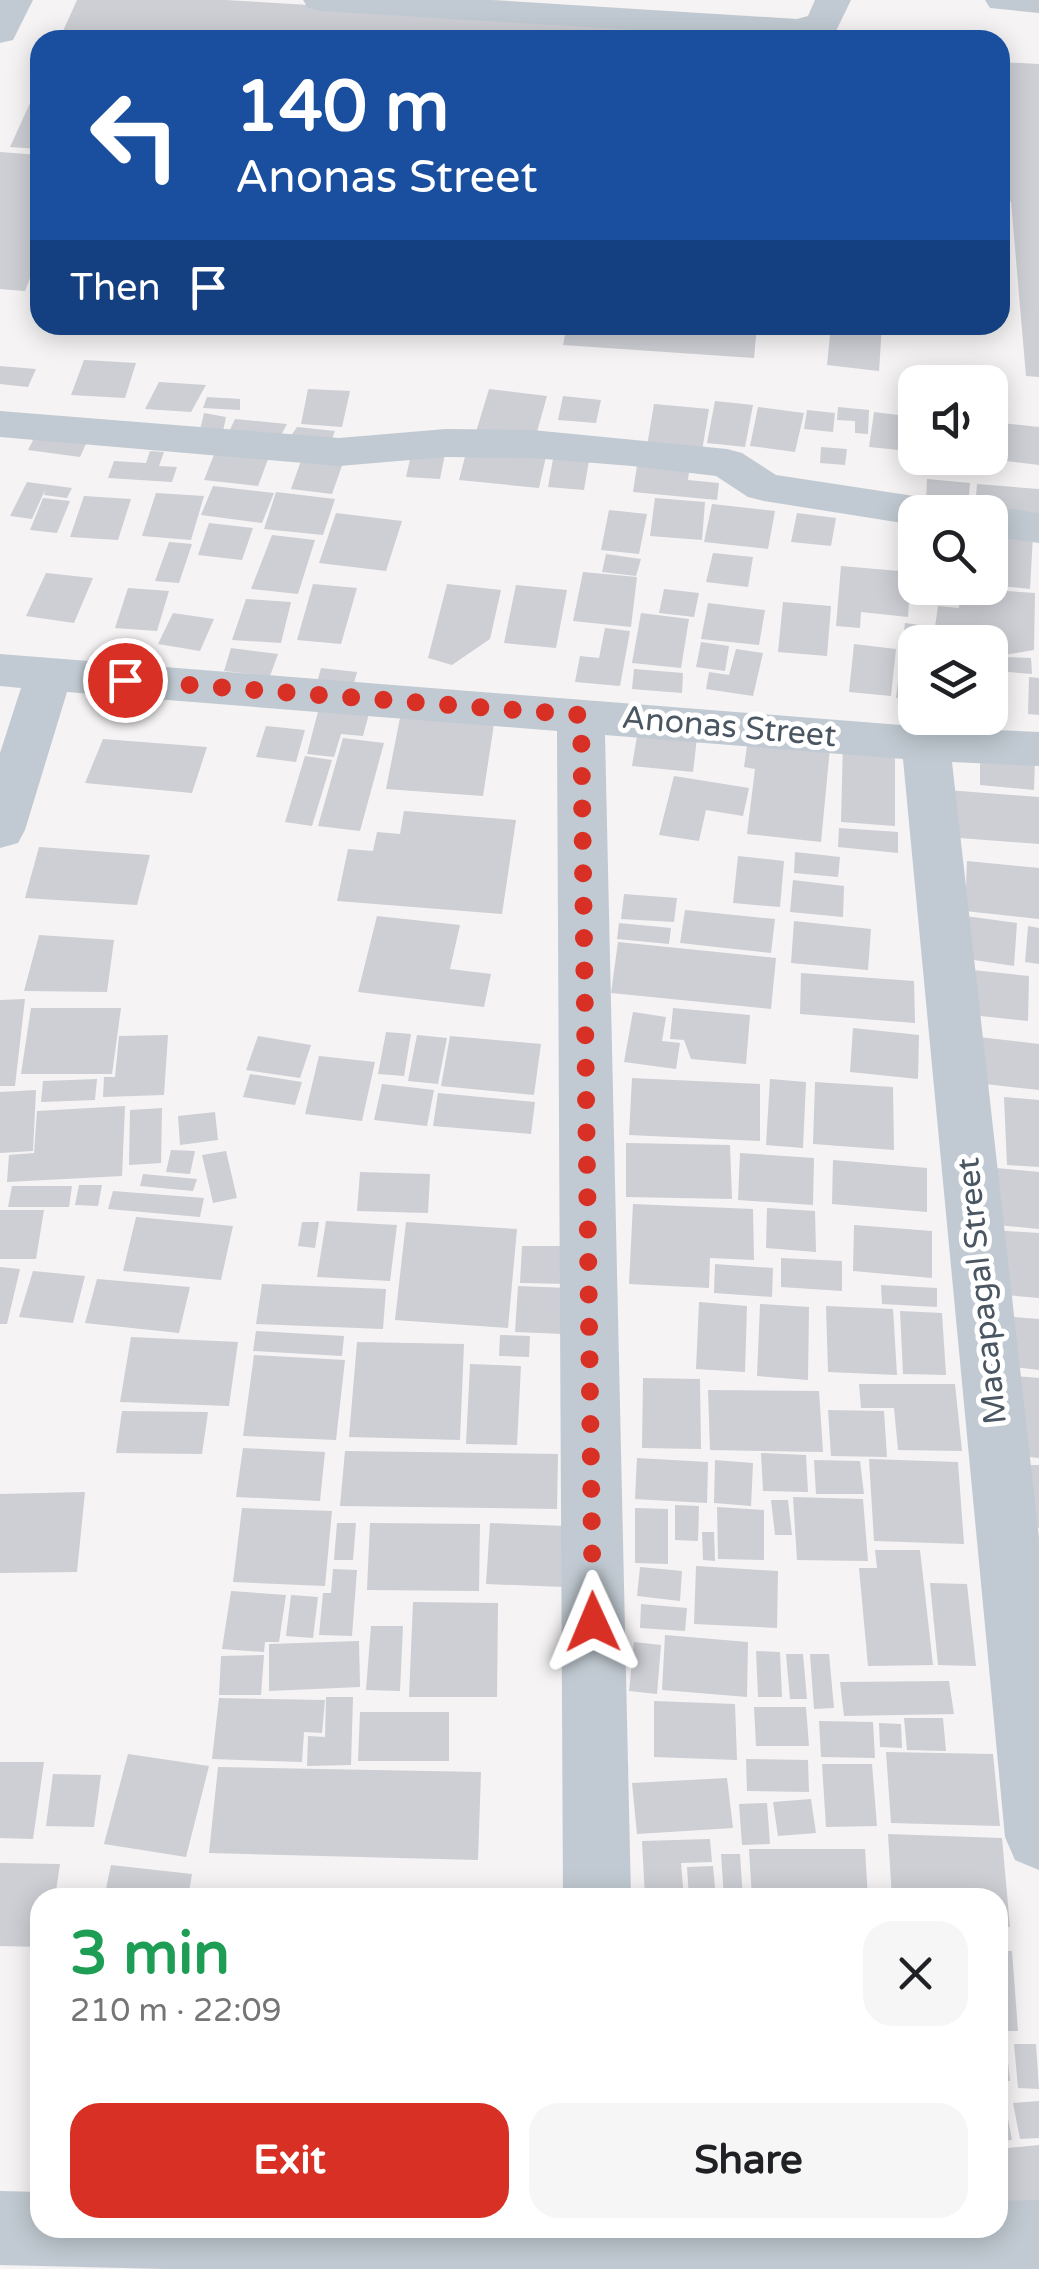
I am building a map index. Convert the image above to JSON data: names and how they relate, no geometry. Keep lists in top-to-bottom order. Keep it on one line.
{"streets":{"street":["Anonas Street","Macapagal Street"]},"crossings":[["Anonas Street","Macapagal Street"]],"page":{"turn":["140 m","Anonas Street"],"then":"Then","heading":["3 min","210 m · 22:09"],"buttons":["Exit","Share"]}}
